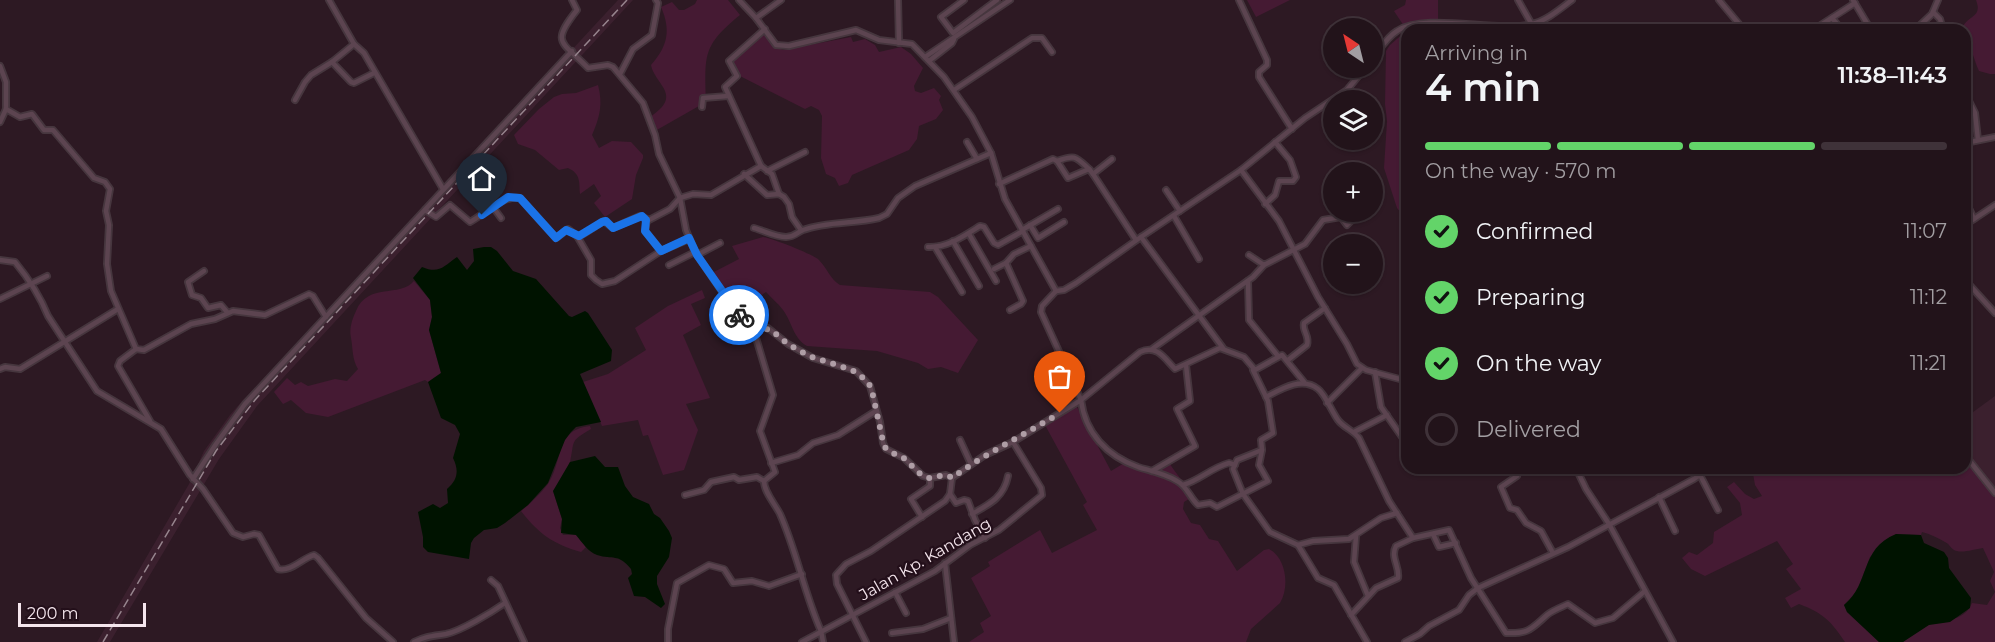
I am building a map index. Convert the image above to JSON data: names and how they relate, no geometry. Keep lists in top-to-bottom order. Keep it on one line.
{"streets":{"street":["Jalan Kp. Kandang"]},"scale_bar":"200 m","north":"top left","page":{"map_buttons":["+","−"],"heading":["4 min","Arriving in","11:38–11:43"],"bar":"On the way · 570 m","list":[["Confirmed","11:07"],["Preparing","11:12"],["On the way","11:21"],"Delivered"],"scale":"200 m"}}
